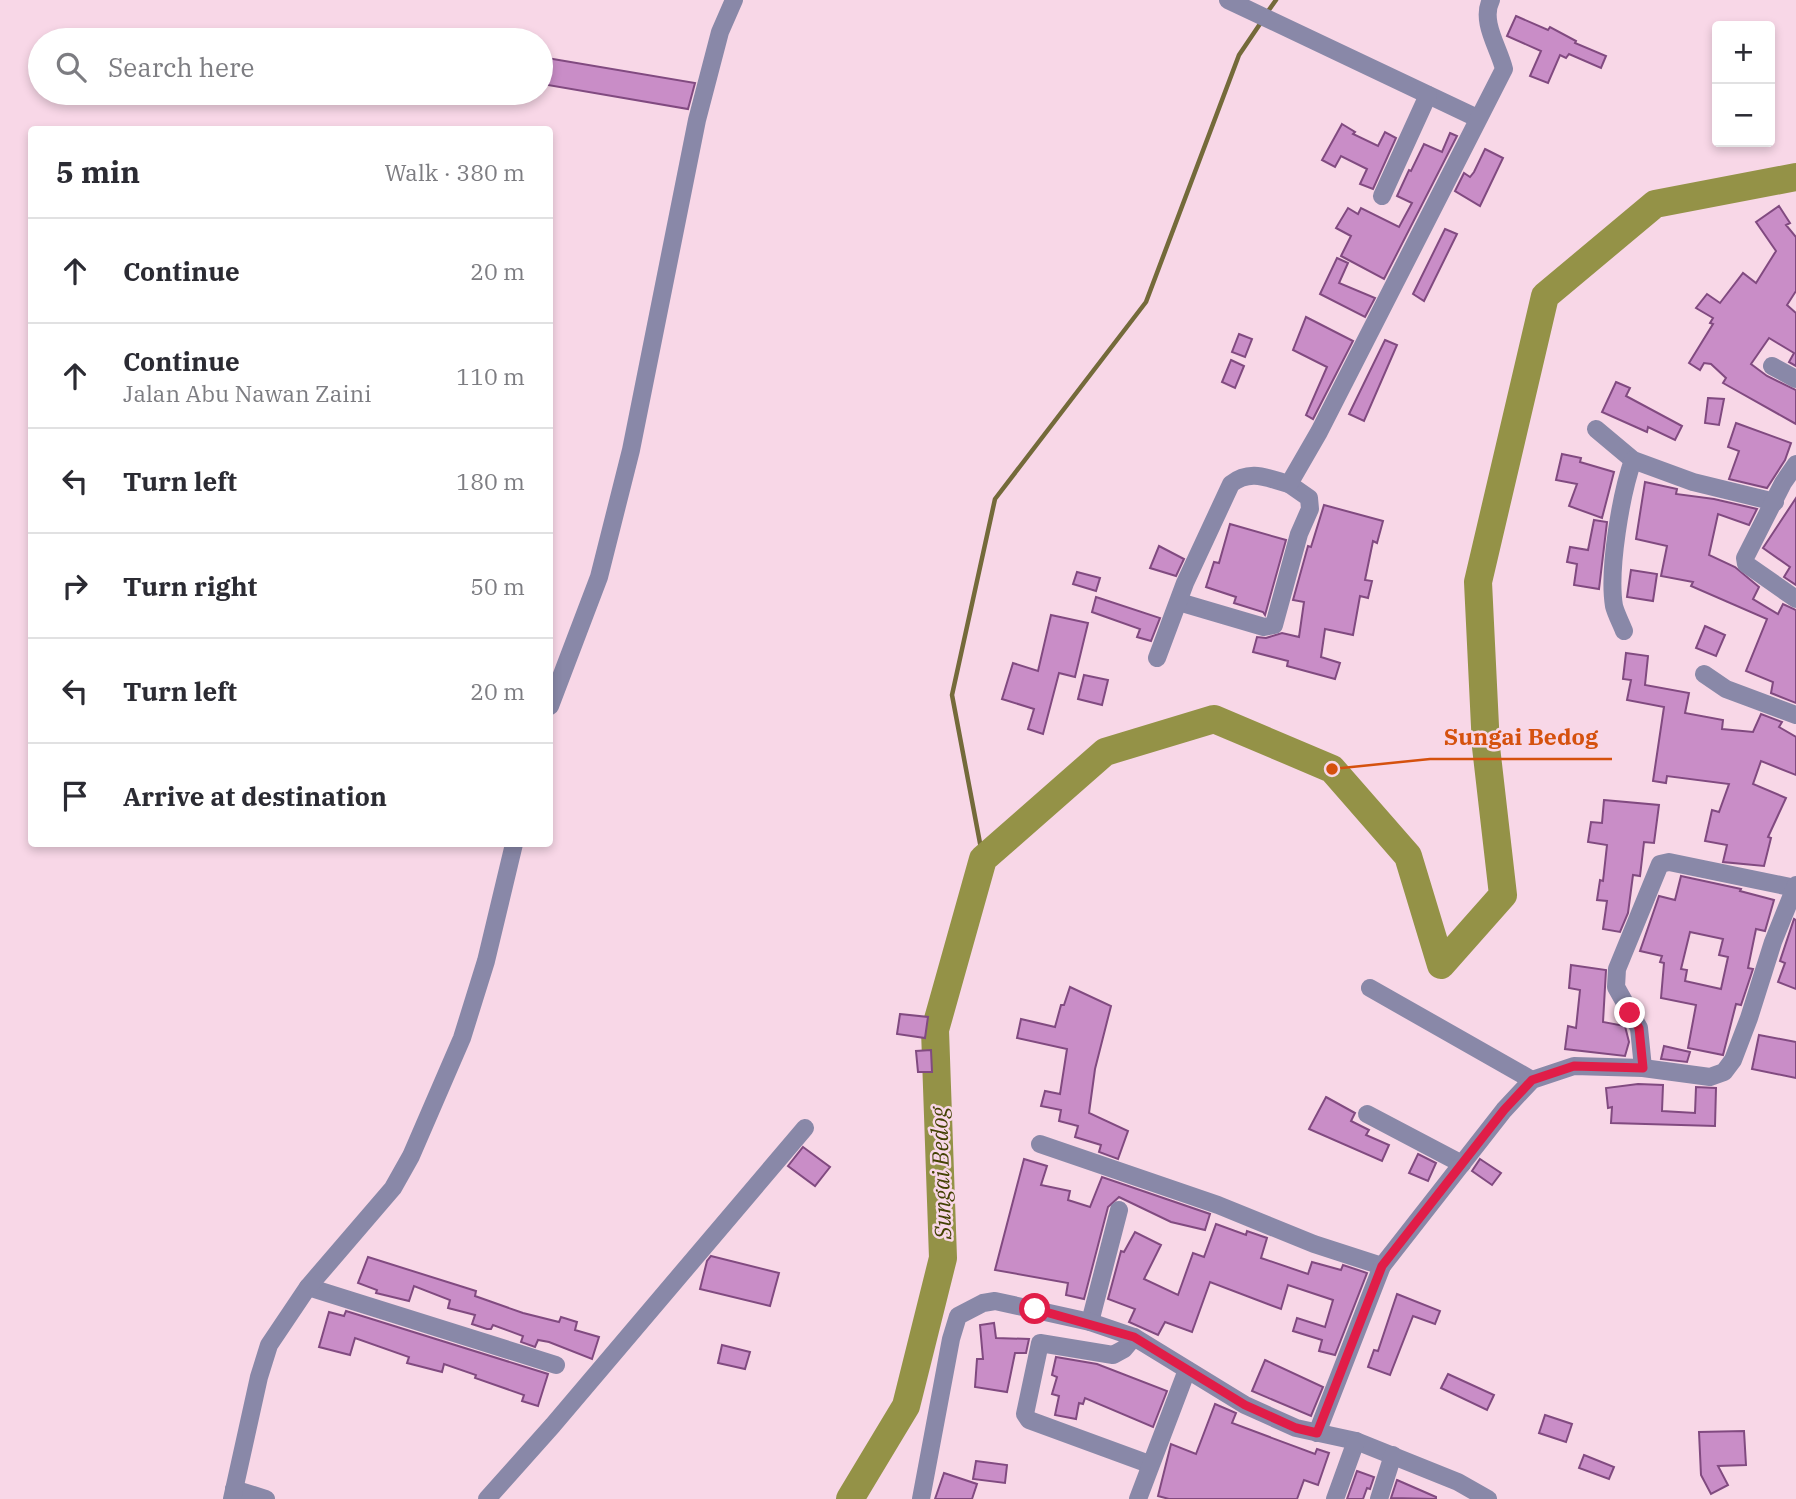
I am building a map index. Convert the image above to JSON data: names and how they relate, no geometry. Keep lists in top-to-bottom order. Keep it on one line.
{"water":["Sungai Bedog"],"places":["Sungai Bedog"],"page":{"map_buttons":["+","−"],"search":"Search here","heading":["5 min","Walk · 380 m"],"list":[["Continue","20 m"],["Continue","Jalan Abu Nawan Zaini","110 m"],["Turn left","180 m"],["Turn right","50 m"],["Turn left","20 m"],"Arrive at destination"]}}
